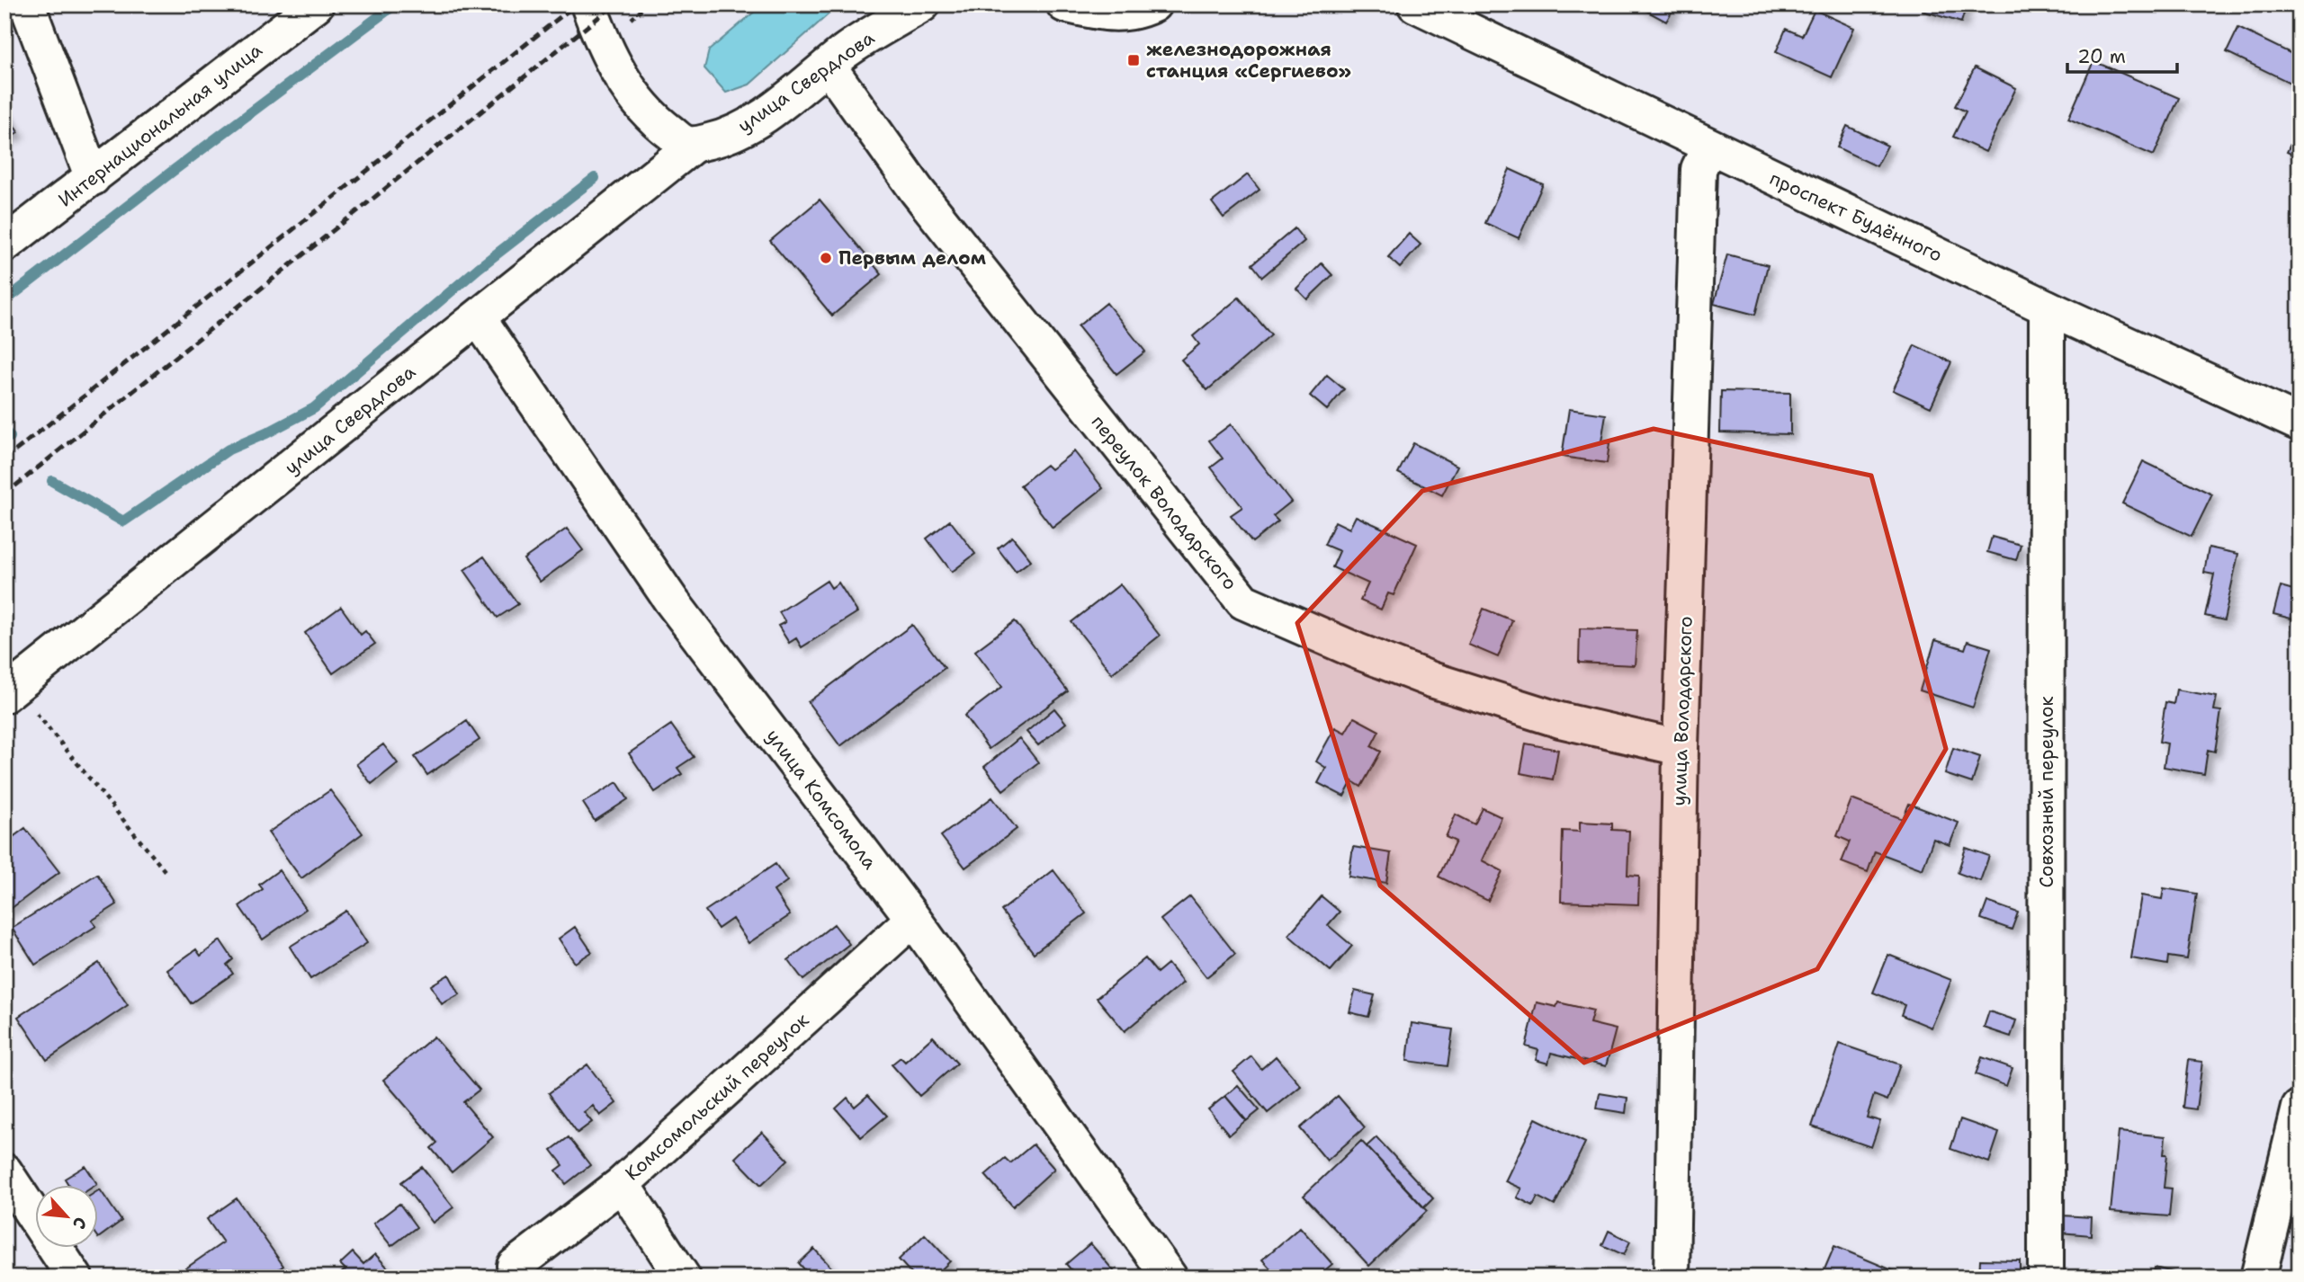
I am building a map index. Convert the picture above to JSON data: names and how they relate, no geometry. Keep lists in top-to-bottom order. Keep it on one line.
{"streets":{"street":["улица Свердлова","Интернациональная улица","проспект Будённого","переулок Володарского","улица Володарского","Совхозный переулок","улица Комсомола","Комсомольский переулок"]},"crossings":[["улица Свердлова","переулок Володарского"],["улица Свердлова","улица Комсомола"],["проспект Будённого","улица Володарского"],["проспект Будённого","Совхозный переулок"],["переулок Володарского","улица Володарского"],["улица Комсомола","Комсомольский переулок"]],"places":{"transit":["железнодорожная станция «Сергиево»"],"other":["Первым делом"]},"scale_bar":"20 m","north":"bottom right"}
